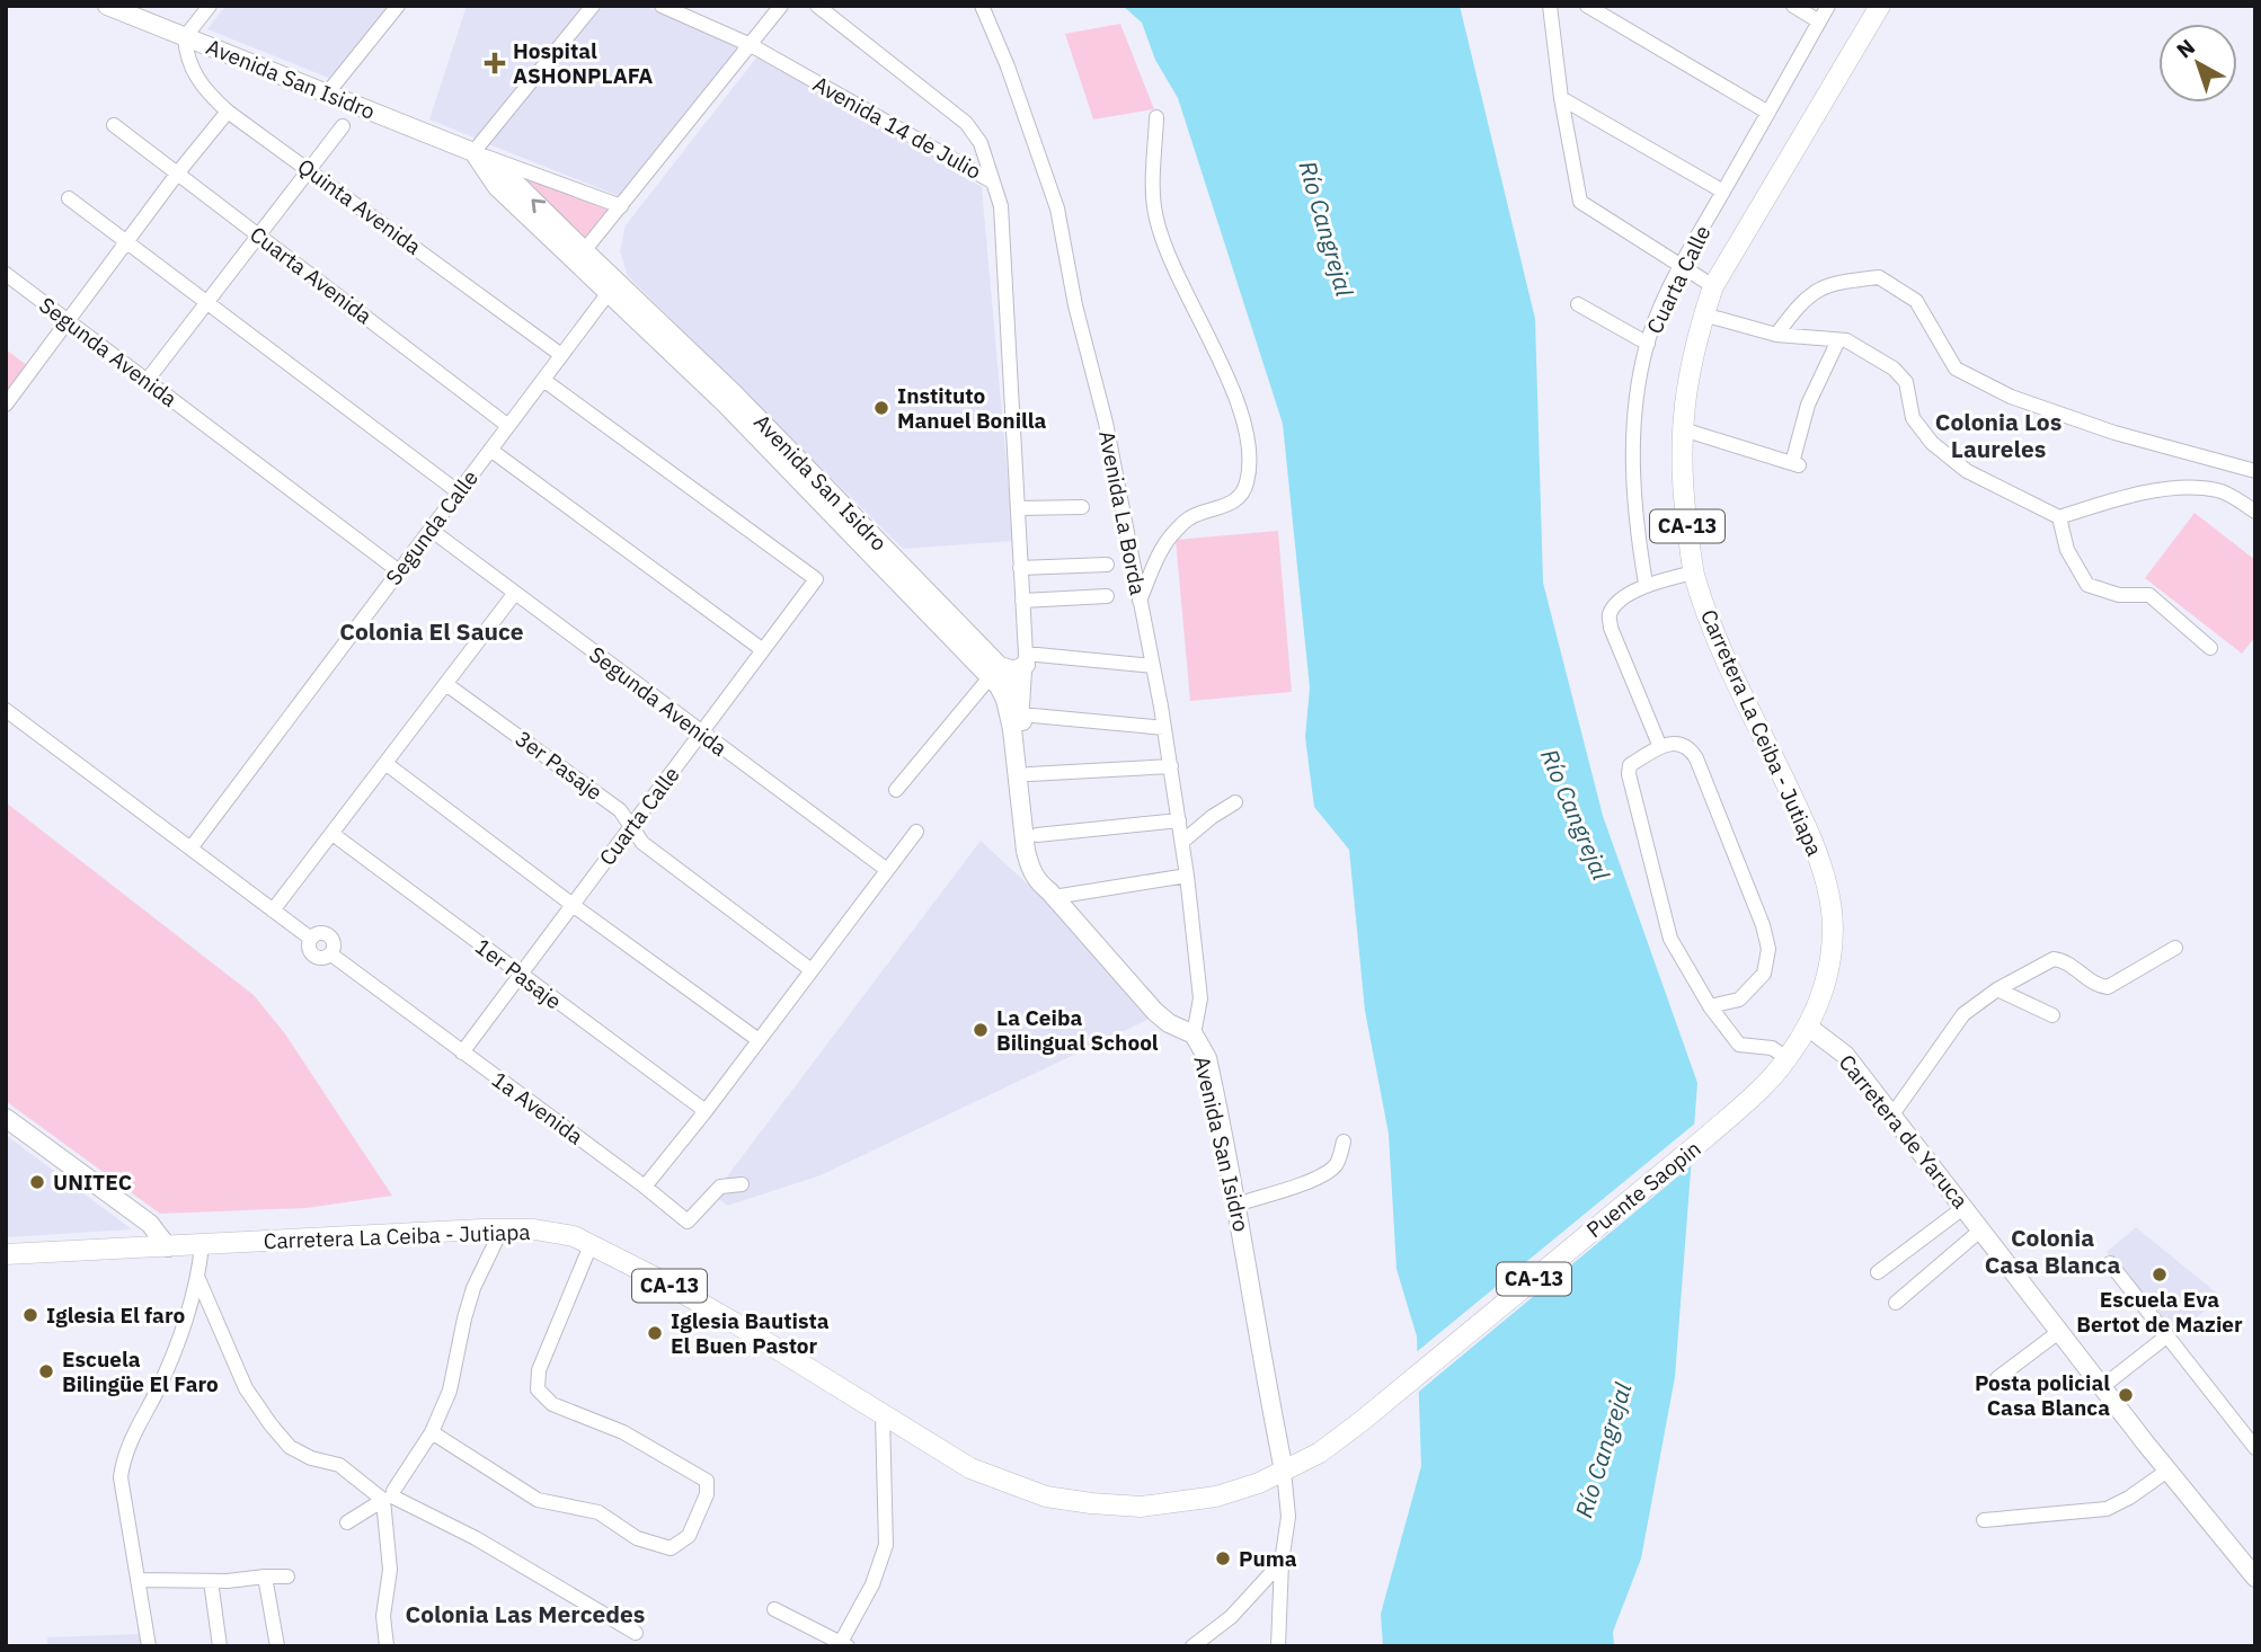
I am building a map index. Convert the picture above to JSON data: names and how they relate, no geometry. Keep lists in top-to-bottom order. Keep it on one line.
{"streets":{"main road":["CA-13","Carretera La Ceiba - Jutiapa","Puente Saopin"],"street":["Avenida San Isidro","Avenida 14 de Julio","Quinta Avenida","Cuarta Avenida","Cuarta Calle","Segunda Avenida","Avenida La Borda","Segunda Calle","3er Pasaje","1er Pasaje","1a Avenida","Carretera de Yaruca"]},"crossings":[["Avenida San Isidro","Avenida 14 de Julio"],["Avenida San Isidro","Quinta Avenida"],["Avenida San Isidro","Avenida La Borda"],["Avenida San Isidro","Segunda Calle"],["Avenida San Isidro","Carretera La Ceiba - Jutiapa"],["Quinta Avenida","Segunda Calle"],["Cuarta Avenida","Segunda Calle"],["Cuarta Calle","Segunda Avenida"],["Cuarta Calle","Segunda Calle"],["Cuarta Calle","3er Pasaje"],["Cuarta Calle","1er Pasaje"],["Cuarta Calle","1a Avenida"],["Segunda Avenida","Segunda Calle"],["Segunda Calle","1a Avenida"],["Carretera La Ceiba - Jutiapa","Carretera de Yaruca"],["Carretera La Ceiba - Jutiapa","Puente Saopin"]],"districts":["Colonia Los Laureles","Colonia El Sauce","Colonia Casa Blanca","Colonia Las Mercedes"],"water":["Río Cangrejal"],"places":{"health":["Hospital ASHONPLAFA"],"other":["Instituto Manuel Bonilla","La Ceiba Bilingual School","UNITEC","Escuela Eva Bertot de Mazier","Iglesia El faro","Iglesia Bautista El Buen Pastor","Escuela Bilingüe El Faro","Posta policial Casa Blanca","Puma"]},"north":"top left"}
